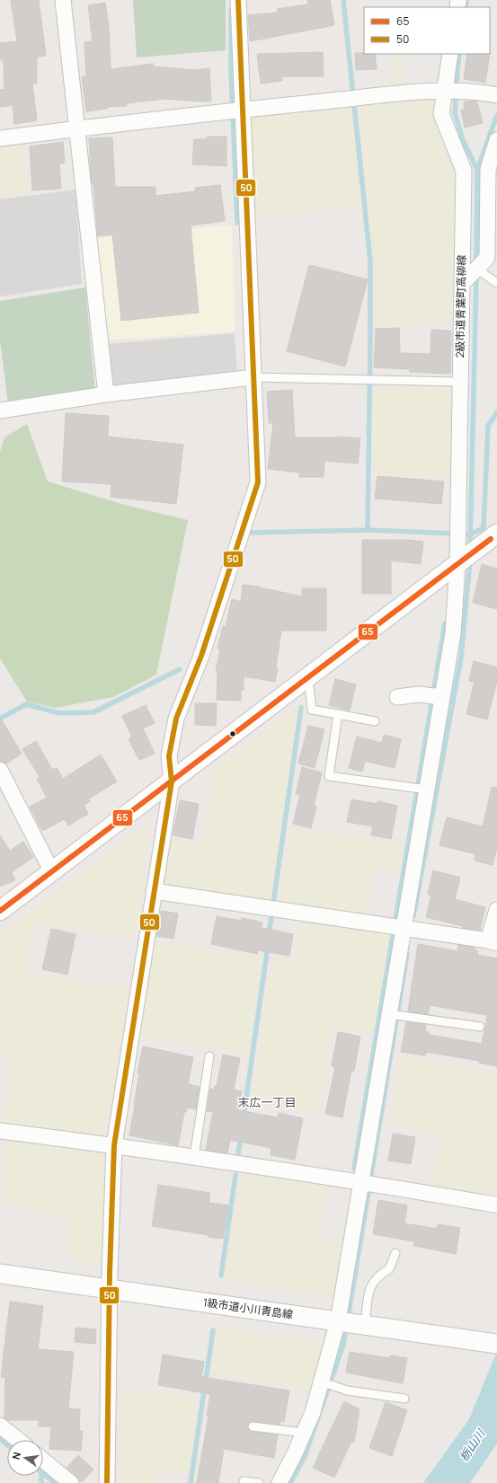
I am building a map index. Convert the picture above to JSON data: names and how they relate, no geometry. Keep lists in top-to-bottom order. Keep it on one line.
{"streets":{"street":["2級市道青葉町高柳線","1級市道小川青島線"]},"crossings":[["2級市道青葉町高柳線","1級市道小川青島線"]],"districts":["末広一丁目"],"water":["栃山川"],"lines":["transit line 50","transit line 65"],"legend":["65","50"],"north":"left"}
